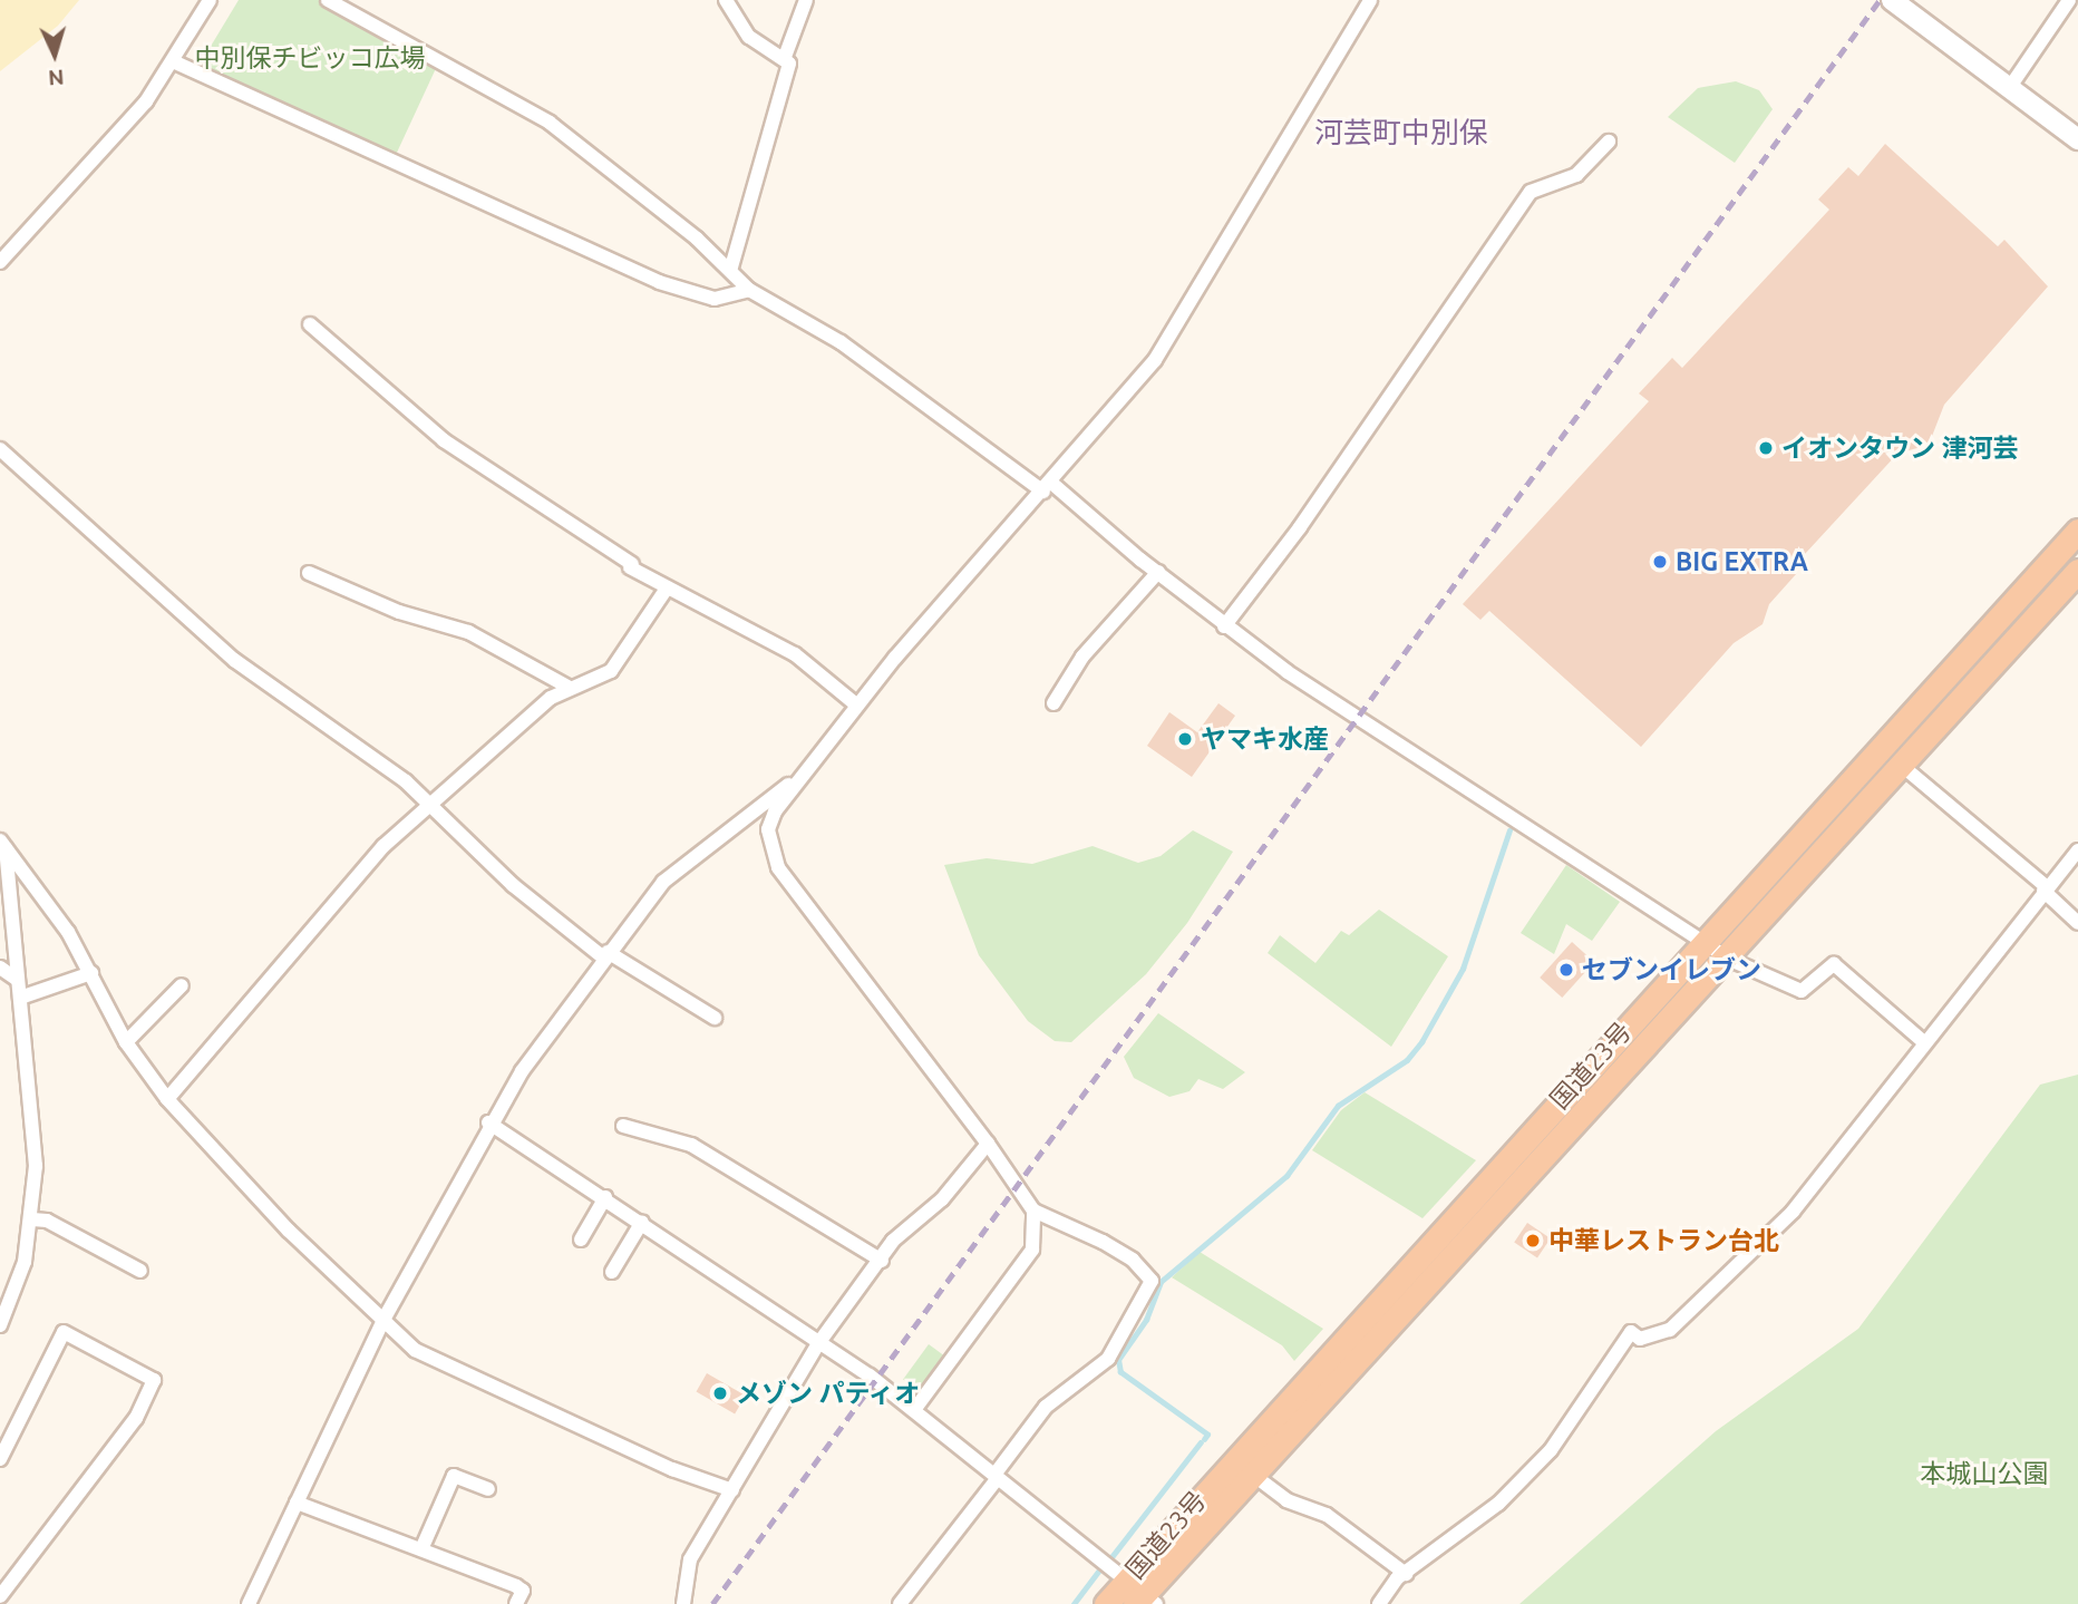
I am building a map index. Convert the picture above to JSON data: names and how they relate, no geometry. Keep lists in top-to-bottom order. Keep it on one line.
{"streets":{"highway":["国道23号"]},"districts":["河芸町中別保"],"parks":["中別保チビッコ広場","本城山公園"],"places":["イオンタウン 津河芸","BIG EXTRA","ヤマキ水産","セブンイレブン","中華レストラン台北","メゾン パティオ"],"north":"bottom"}
